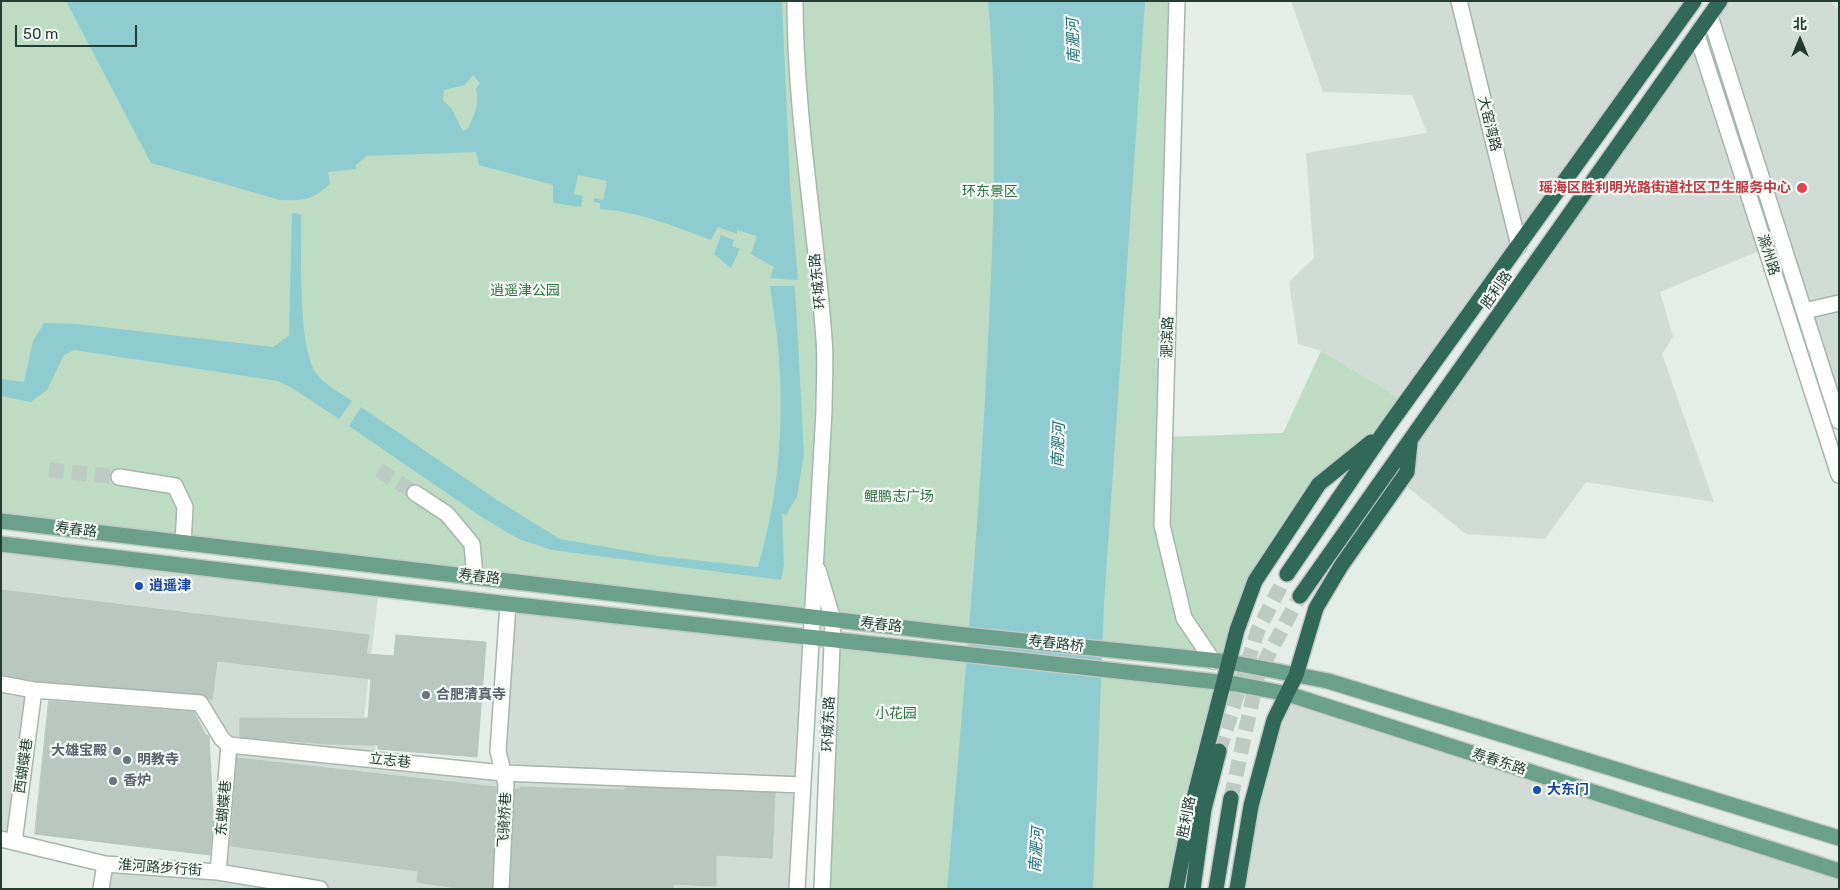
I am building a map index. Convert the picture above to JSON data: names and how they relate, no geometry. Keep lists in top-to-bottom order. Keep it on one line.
{"streets":{"highway":["胜利路"],"main road":["寿春路","寿春路桥","寿春东路"],"street":["大窑湾路","滁州路","环城东路","淝滨路","立志巷","西蝴蝶巷","东蝴蝶巷","飞骑桥巷","淮河路步行街"]},"crossings":[["大窑湾路","胜利路"],["滁州路","胜利路"],["环城东路","寿春路"],["环城东路","立志巷"],["淝滨路","寿春东路"],["寿春路","寿春路桥"],["寿春路","飞骑桥巷"],["寿春路桥","寿春东路"],["立志巷","东蝴蝶巷"],["立志巷","飞骑桥巷"],["西蝴蝶巷","淮河路步行街"],["东蝴蝶巷","淮河路步行街"]],"water":["南淝河"],"parks":["环东景区","逍遥津公园","鲲鹏志广场","小花园"],"places":["瑶海区胜利明光路街道社区卫生服务中心","逍遥津","合肥清真寺","大雄宝殿","明教寺","香炉","大东门"],"scale_bar":"50 m","north":"top"}
